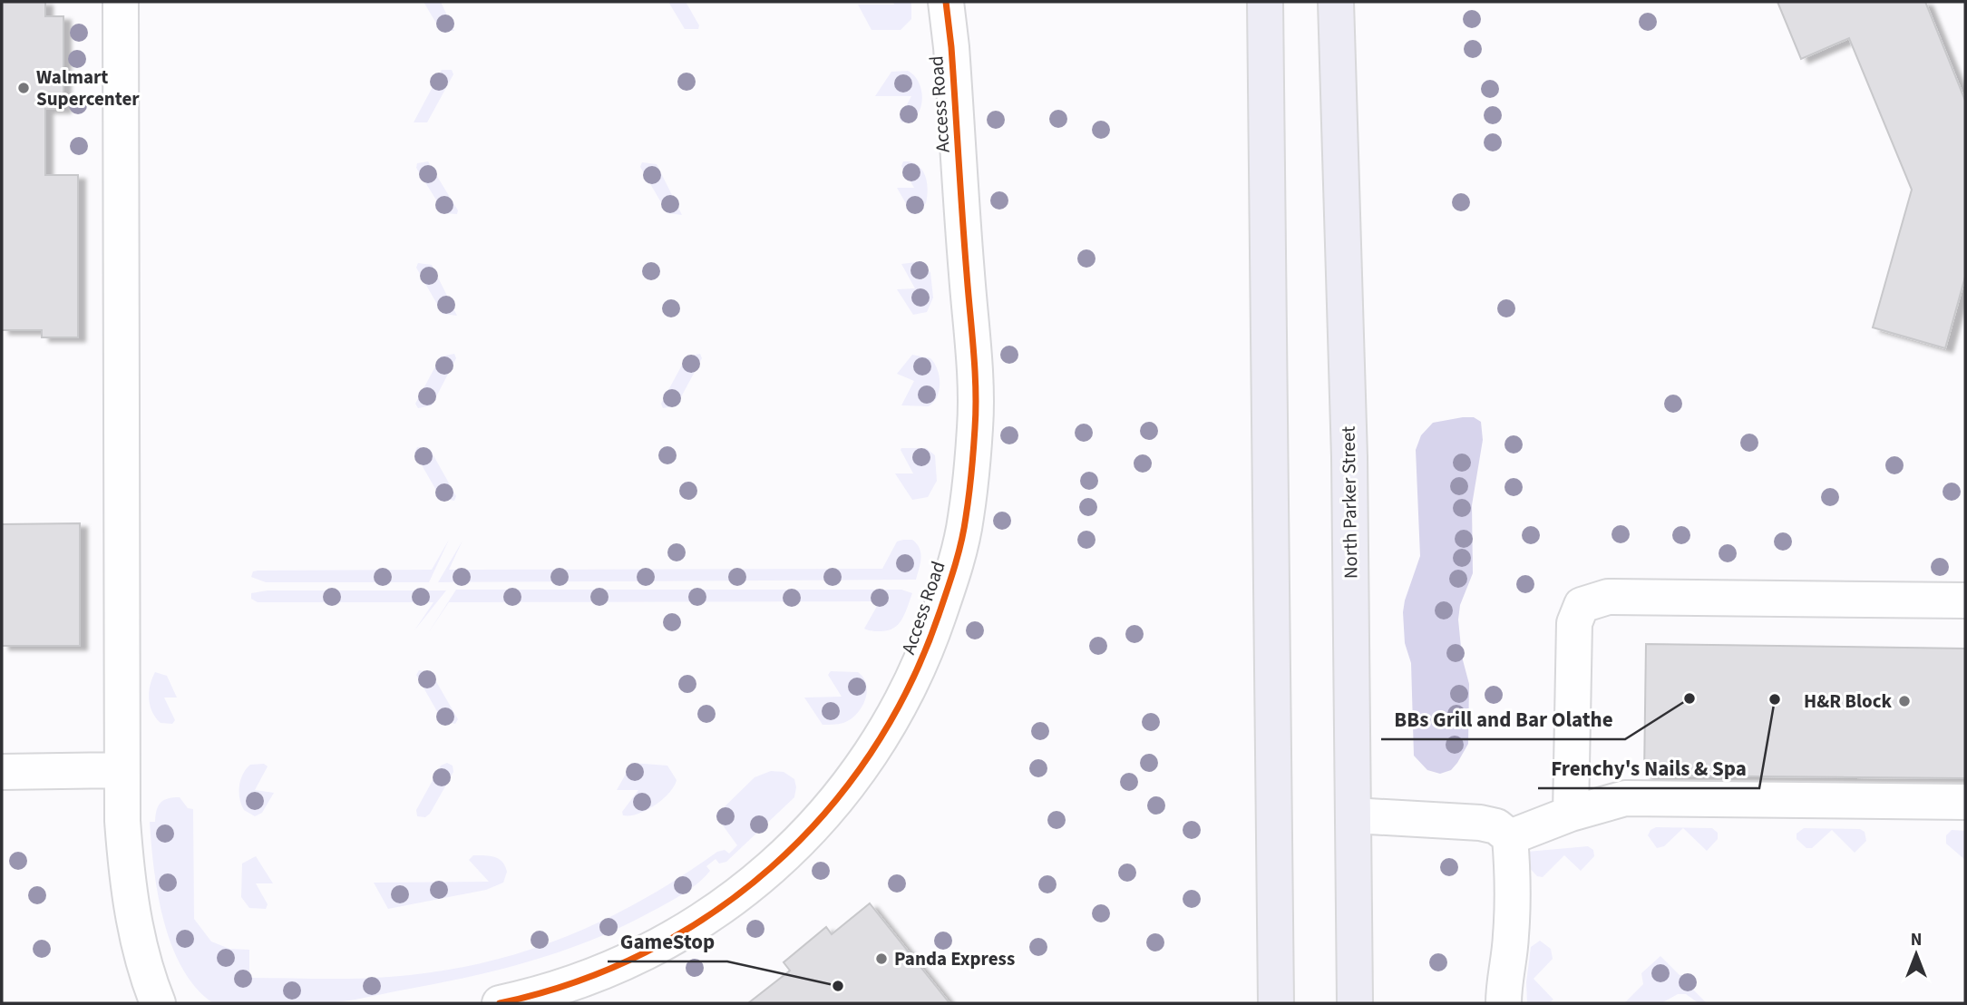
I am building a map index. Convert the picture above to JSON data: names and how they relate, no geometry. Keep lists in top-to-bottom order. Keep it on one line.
{"streets":{"highway":["North Parker Street"],"street":["Access Road"]},"places":["Walmart Supercenter","BBs Grill and Bar Olathe","Frenchy's Nails & Spa","H&R Block","Panda Express","GameStop"],"north":"top"}
